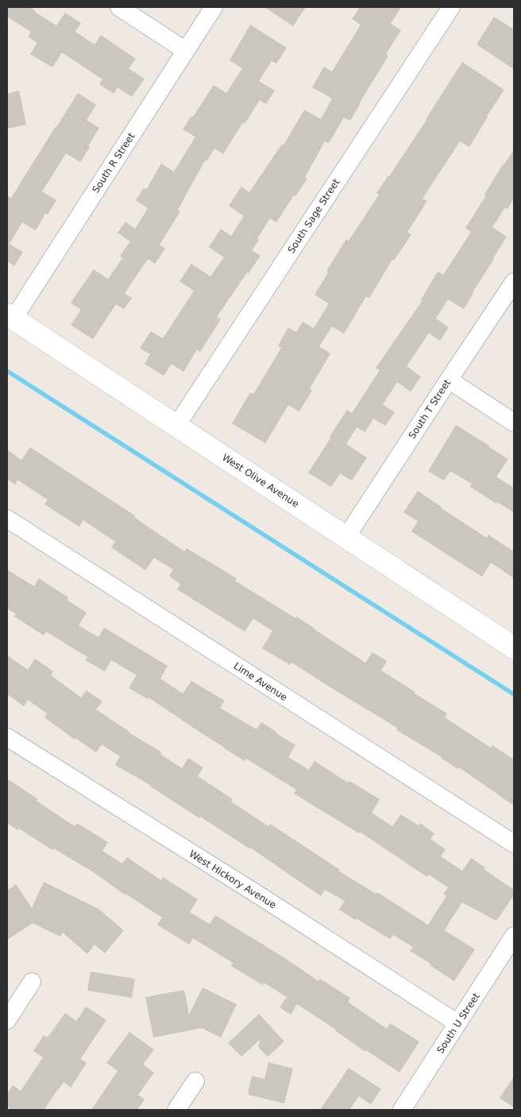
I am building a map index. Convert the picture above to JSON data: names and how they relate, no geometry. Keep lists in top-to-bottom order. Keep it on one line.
{"streets":{"street":["South R Street","South Sage Street","South T Street","West Olive Avenue","Lime Avenue","West Hickory Avenue","South U Street"]},"crossings":[["South R Street","West Olive Avenue"],["South Sage Street","West Olive Avenue"],["South T Street","West Olive Avenue"],["West Hickory Avenue","South U Street"]]}
